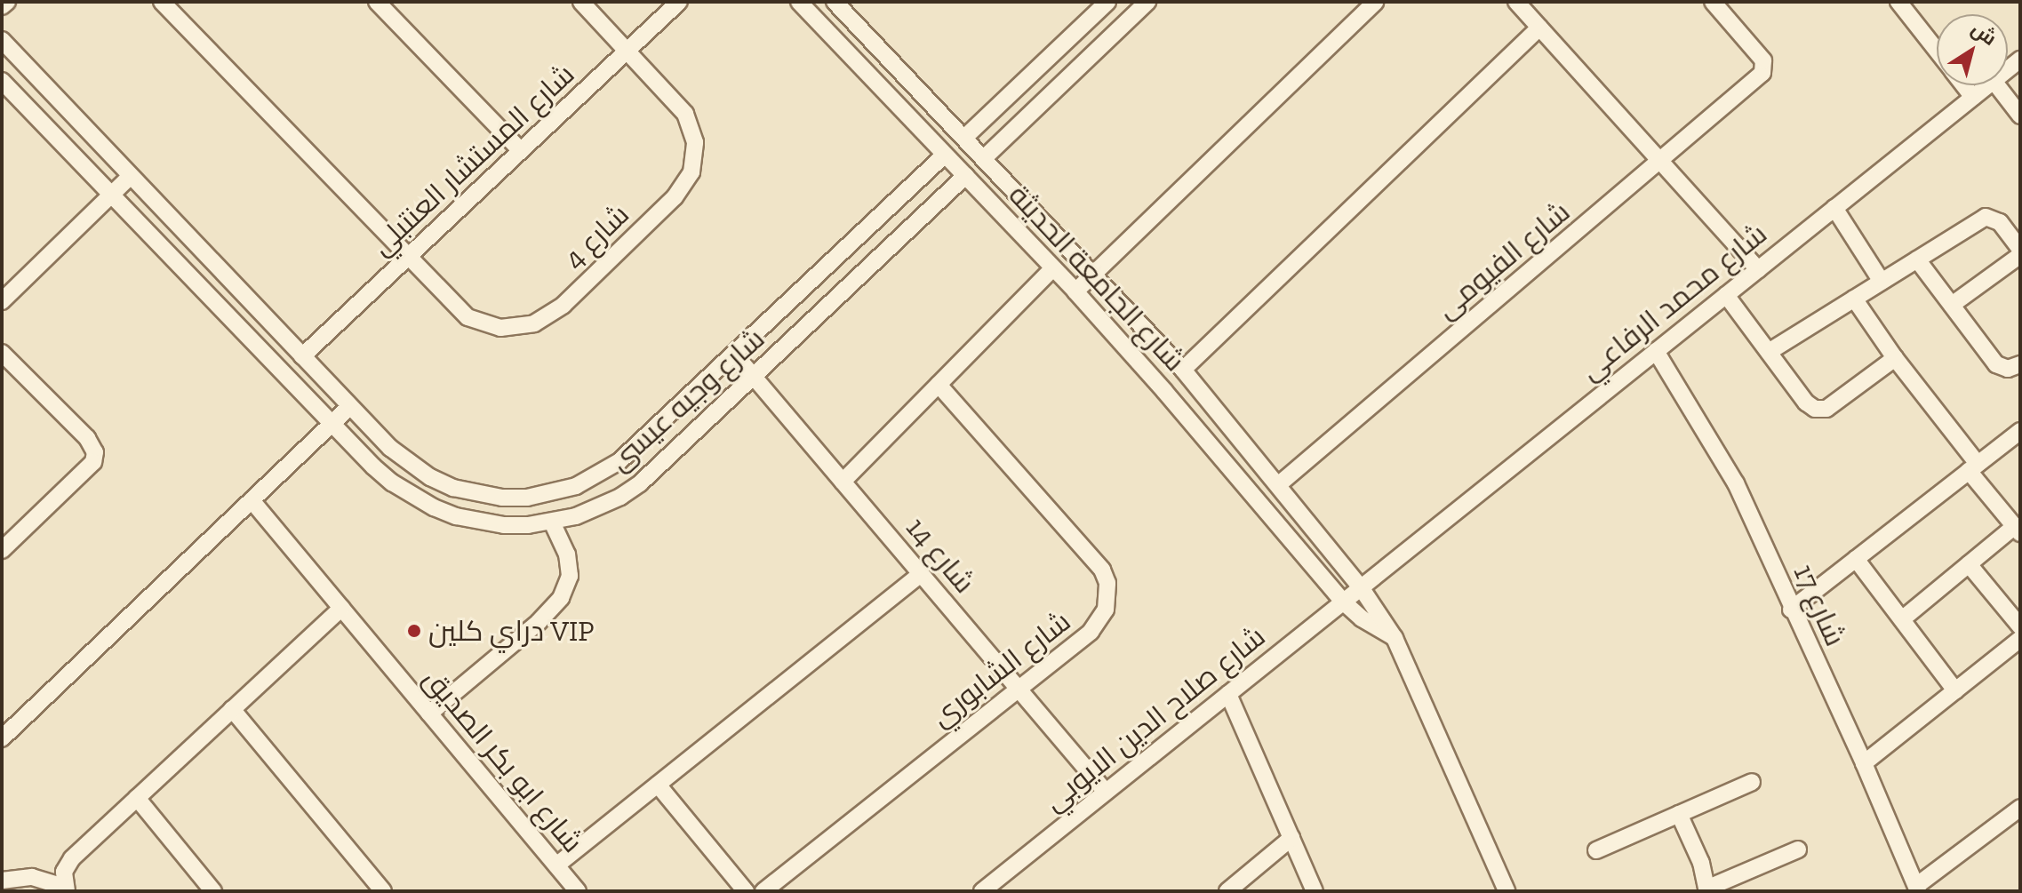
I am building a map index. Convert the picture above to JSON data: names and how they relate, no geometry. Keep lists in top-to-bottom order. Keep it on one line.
{"streets":{"street":["شارع المستشار العنتبلي","شارع 4","شارع الفيومى","شارع الجامعة الحديثة","شارع محمد الرفاعي","شارع وجيه عيسى","شارع 14","شارع 17","شارع الشابوري","شارع صلاح الدين الايوبي","شارع ابو بكر الصديق"]},"crossings":[["شارع المستشار العنتبلي","شارع 4"],["شارع المستشار العنتبلي","شارع وجيه عيسى"],["شارع الفيومى","شارع الجامعة الحديثة"],["شارع الجامعة الحديثة","شارع محمد الرفاعي"],["شارع الجامعة الحديثة","شارع وجيه عيسى"],["شارع الجامعة الحديثة","شارع صلاح الدين الايوبي"],["شارع محمد الرفاعي","شارع 17"],["شارع محمد الرفاعي","شارع صلاح الدين الايوبي"],["شارع وجيه عيسى","شارع 14"],["شارع 14","شارع الشابوري"],["شارع 14","شارع صلاح الدين الايوبي"]],"places":["دراي كلين VIP"],"north":"top right"}
